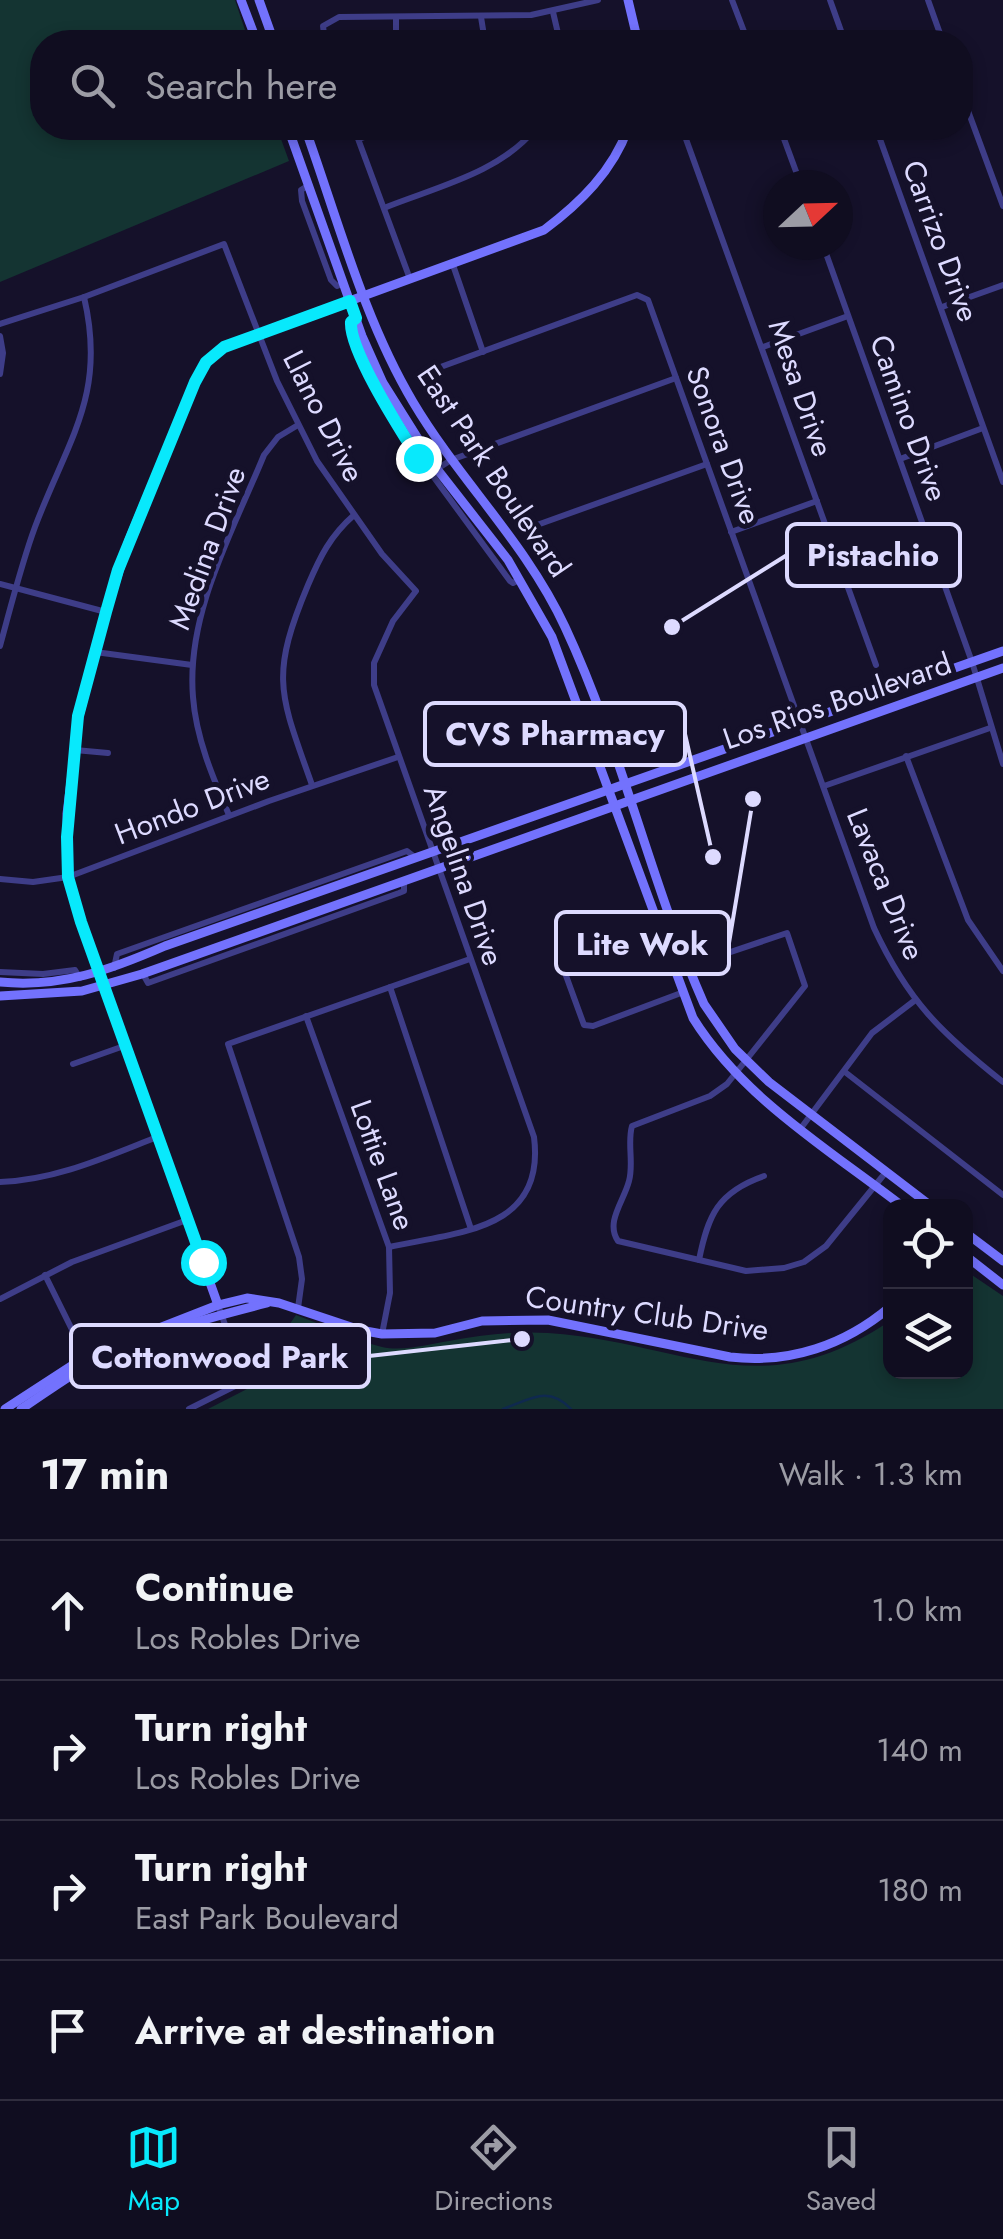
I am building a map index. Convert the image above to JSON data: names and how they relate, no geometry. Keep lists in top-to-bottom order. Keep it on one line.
{"streets":{"main road":["East Park Boulevard","Los Rios Boulevard","Country Club Drive"],"street":["Carrizo Drive","Mesa Drive","Llano Drive","Camino Drive","Sonora Drive","Medina Drive","Hondo Drive","Angelina Drive","Lavaca Drive","Lottie Lane"]},"crossings":[["Llano Drive","Medina Drive"],["Llano Drive","Angelina Drive"],["Camino Drive","Los Rios Boulevard"],["Sonora Drive","Los Rios Boulevard"],["Sonora Drive","Lavaca Drive"],["East Park Boulevard","Los Rios Boulevard"],["Medina Drive","Hondo Drive"],["Los Rios Boulevard","Angelina Drive"],["Los Rios Boulevard","Lavaca Drive"],["Hondo Drive","Angelina Drive"],["Lottie Lane","Country Club Drive"]],"places":["Pistachio","Lite Wok","CVS Pharmacy","Cottonwood Park"],"north":"right","page":{"search":"Search here","heading":["17 min","Walk · 1.3 km"],"list":[["Continue","Los Robles Drive","1.0 km"],["Turn right","Los Robles Drive","140 m"],["Turn right","East Park Boulevard","180 m"],"Arrive at destination"],"nav":["Map","Directions","Saved"]}}
